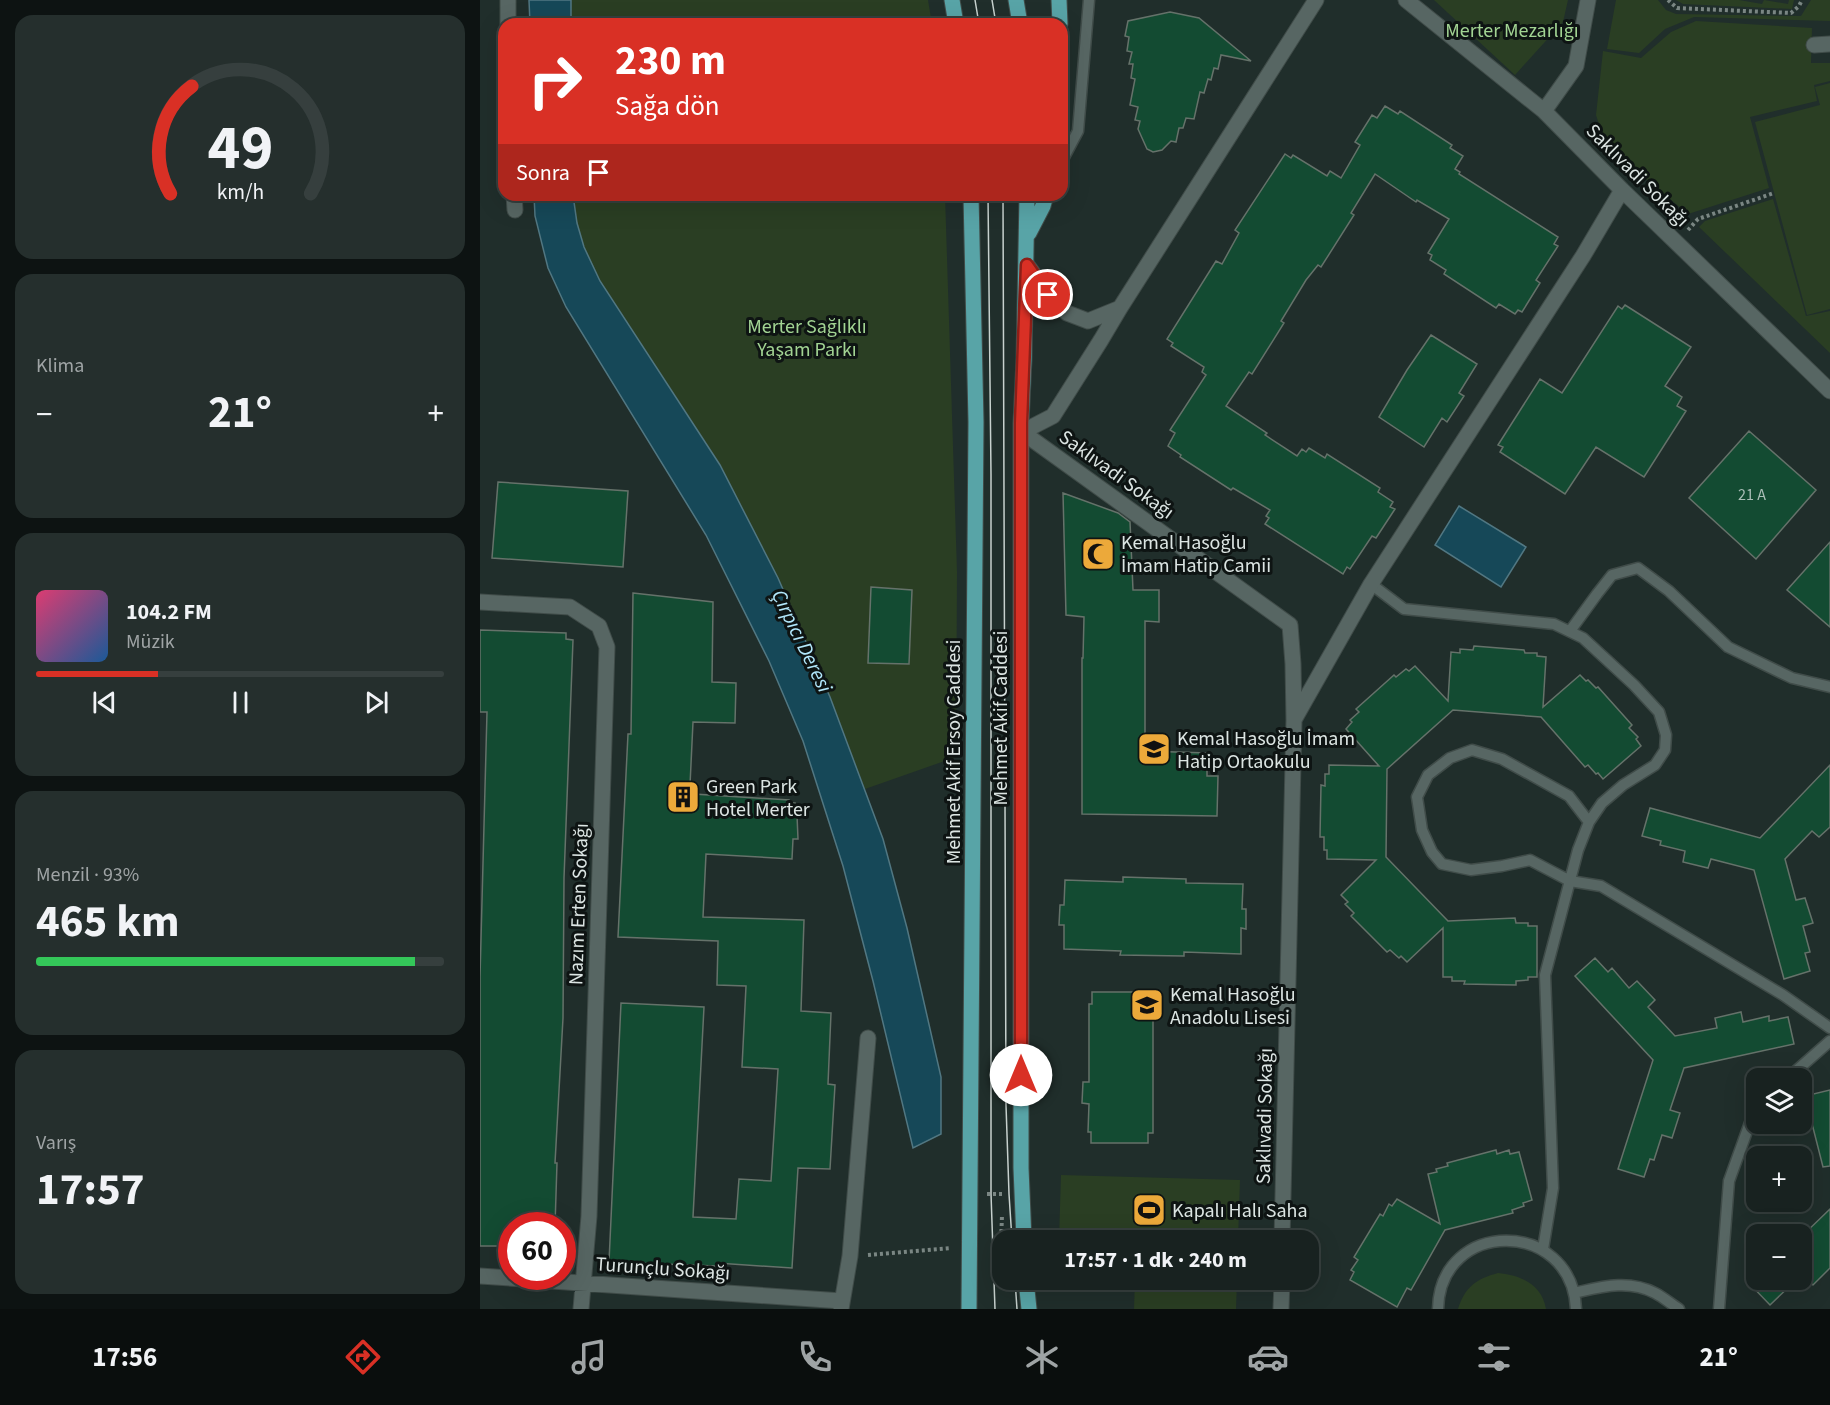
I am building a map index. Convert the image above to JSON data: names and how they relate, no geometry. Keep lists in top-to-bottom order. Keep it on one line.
{"streets":{"main road":["Mehmet Akif Caddesi","Mehmet Akif Ersoy Caddesi"],"street":["Saklıvadi Sokağı","Nazım Erten Sokağı","Turunçlu Sokağı"]},"crossings":[["Nazım Erten Sokağı","Turunçlu Sokağı"]],"water":["Çırpıcı Deresi"],"parks":["Merter Mezarlığı","Merter Sağlıklı Yaşam Parkı"],"places":{"mosque":["Kemal Hasoğlu İmam Hatip Camii"],"school or university":["Kemal Hasoğlu İmam Hatip Ortaokulu","Kemal Hasoğlu Anadolu Lisesi"],"building":["Green Park Hotel Merter"],"sports":["Kapalı Halı Saha"]},"house_numbers":["21 A"],"page":{"turn":["230 m","Sağa dön"],"then":"Sonra","tile":["Klima",["Menzil · 93%","465 km"],["Varış","17:57"]],"heat":["−","21°","+"],"song":["104.2 FM","Müzik"],"map_buttons":["+","−"],"limit":"60","trip":"17:57 · 1 dk · 240 m","tabs":["17:56","21°"],"gauge":["49","km/h"]}}
